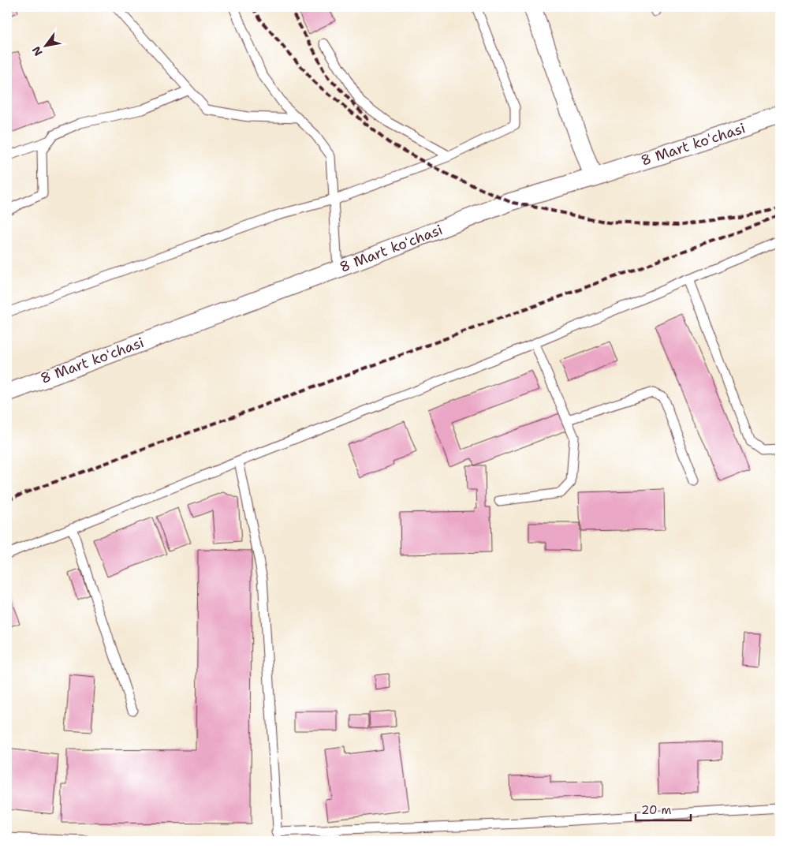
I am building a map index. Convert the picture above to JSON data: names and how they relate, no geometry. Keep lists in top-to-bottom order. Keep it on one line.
{"streets":{"street":["8 Mart koʻchasi"]},"scale_bar":"20 m","north":"bottom left"}
